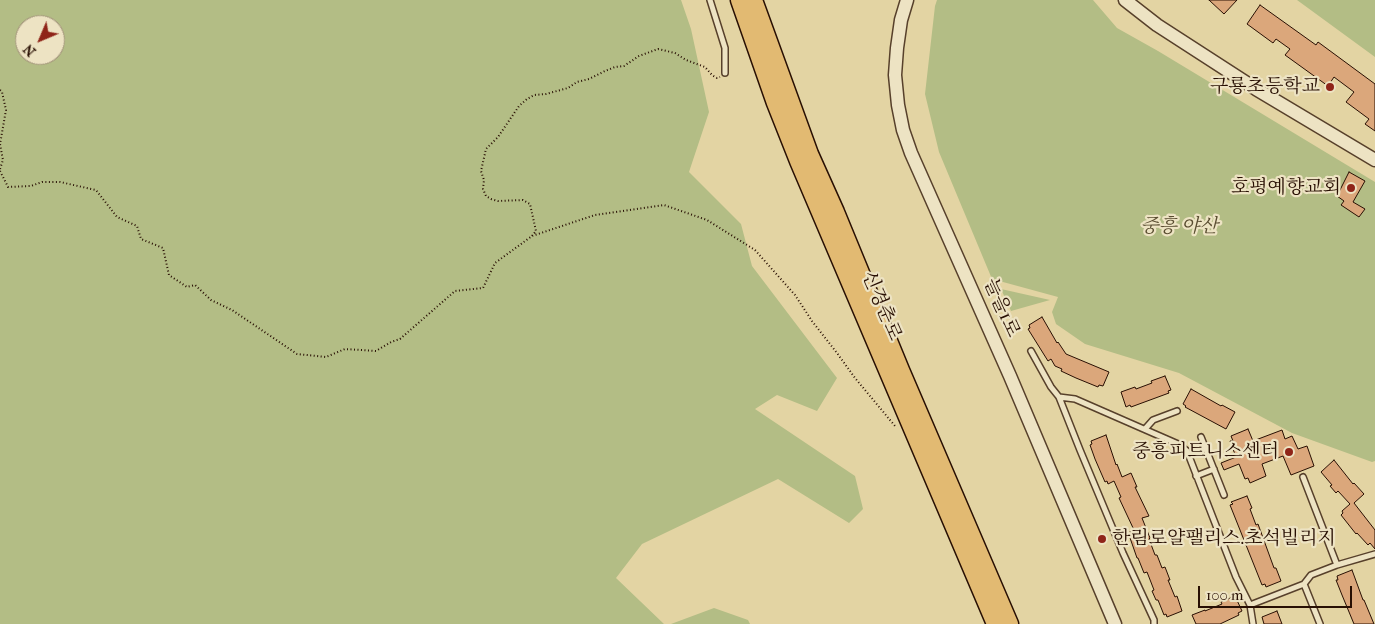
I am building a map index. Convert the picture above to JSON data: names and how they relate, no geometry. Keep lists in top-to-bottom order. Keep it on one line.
{"streets":{"highway":["신경춘로"],"street":["늘을1로"]},"parks":["중흥 야산"],"places":["구룡초등학교","호평예향교회","중흥피트니스센터","한림로얄팰리스.초석빌리지"],"scale_bar":"100 m","north":"bottom left"}
